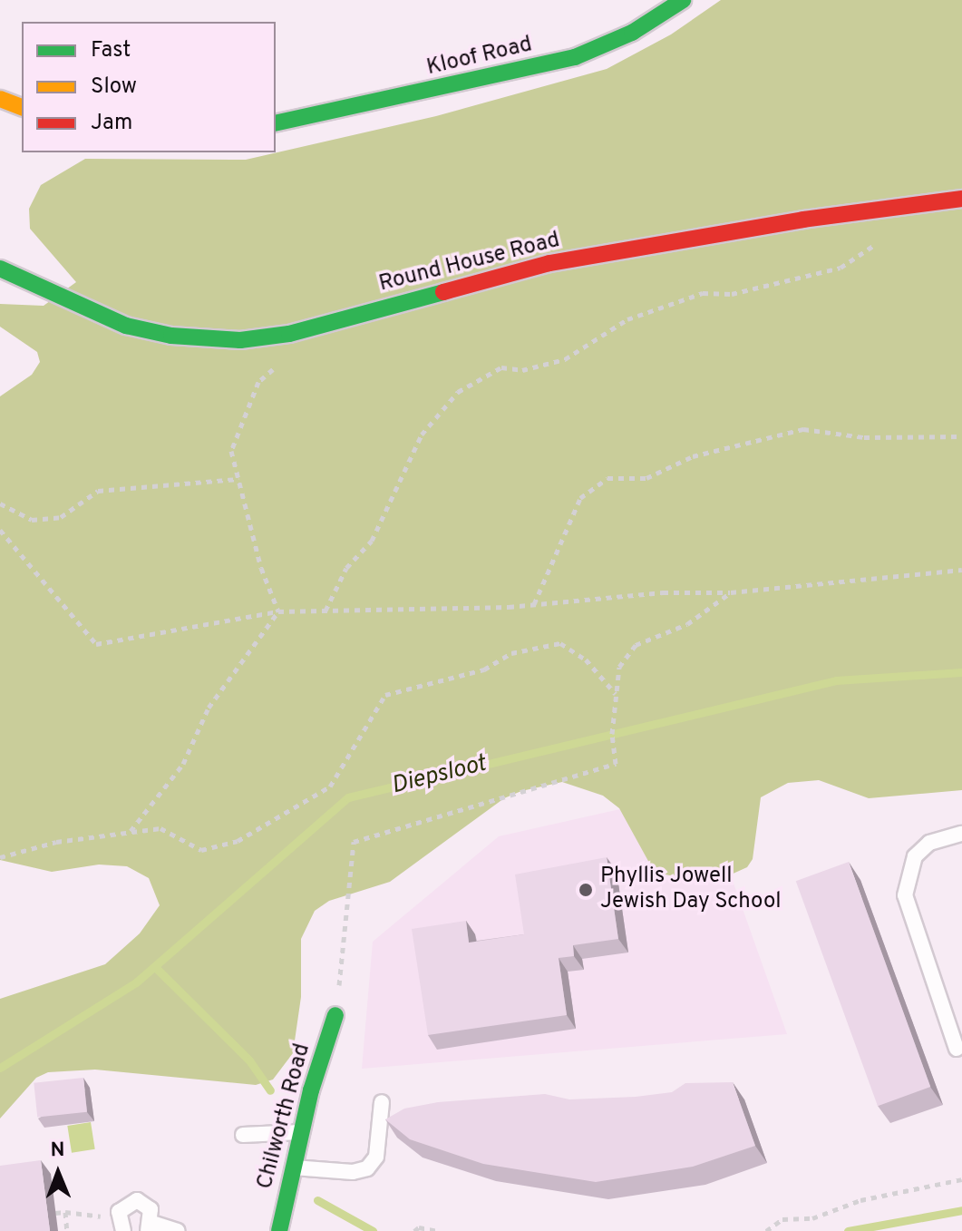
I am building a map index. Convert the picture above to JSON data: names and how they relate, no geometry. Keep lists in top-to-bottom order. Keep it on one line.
{"streets":{"street":["Kloof Road","Round House Road","Chilworth Road"]},"water":["Diepsloot"],"places":["Phyllis Jowell Jewish Day School"],"legend":["Fast","Slow","Jam"],"north":"top"}
